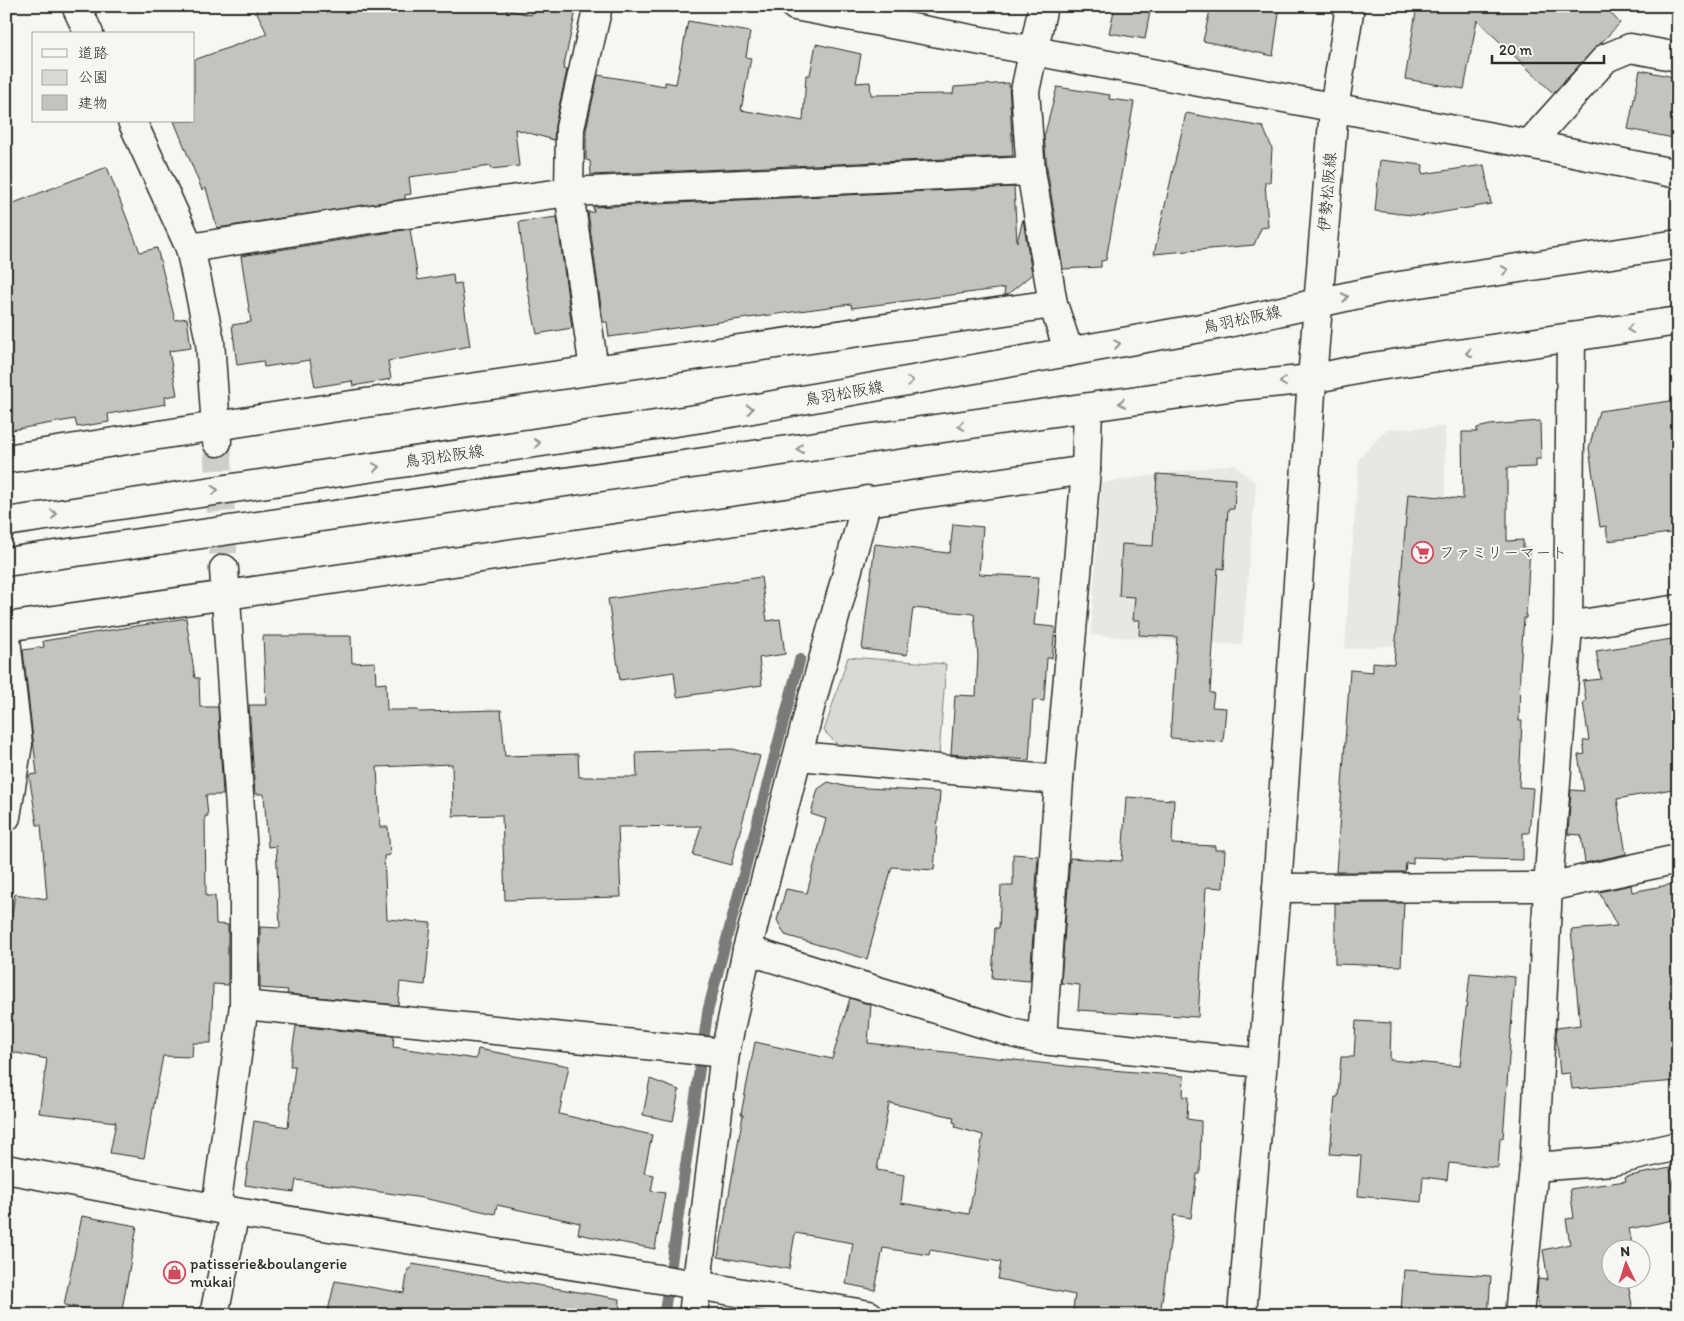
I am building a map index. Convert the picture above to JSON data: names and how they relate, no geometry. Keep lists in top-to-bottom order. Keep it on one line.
{"streets":{"street":["伊勢松阪線","鳥羽松阪線"]},"crossings":[["伊勢松阪線","鳥羽松阪線"]],"places":{"supermarket":["ファミリーマート"],"shop":["patisserie&boulangerie mukai"]},"legend":["道路","公園","建物"],"scale_bar":"20 m","north":"top"}
